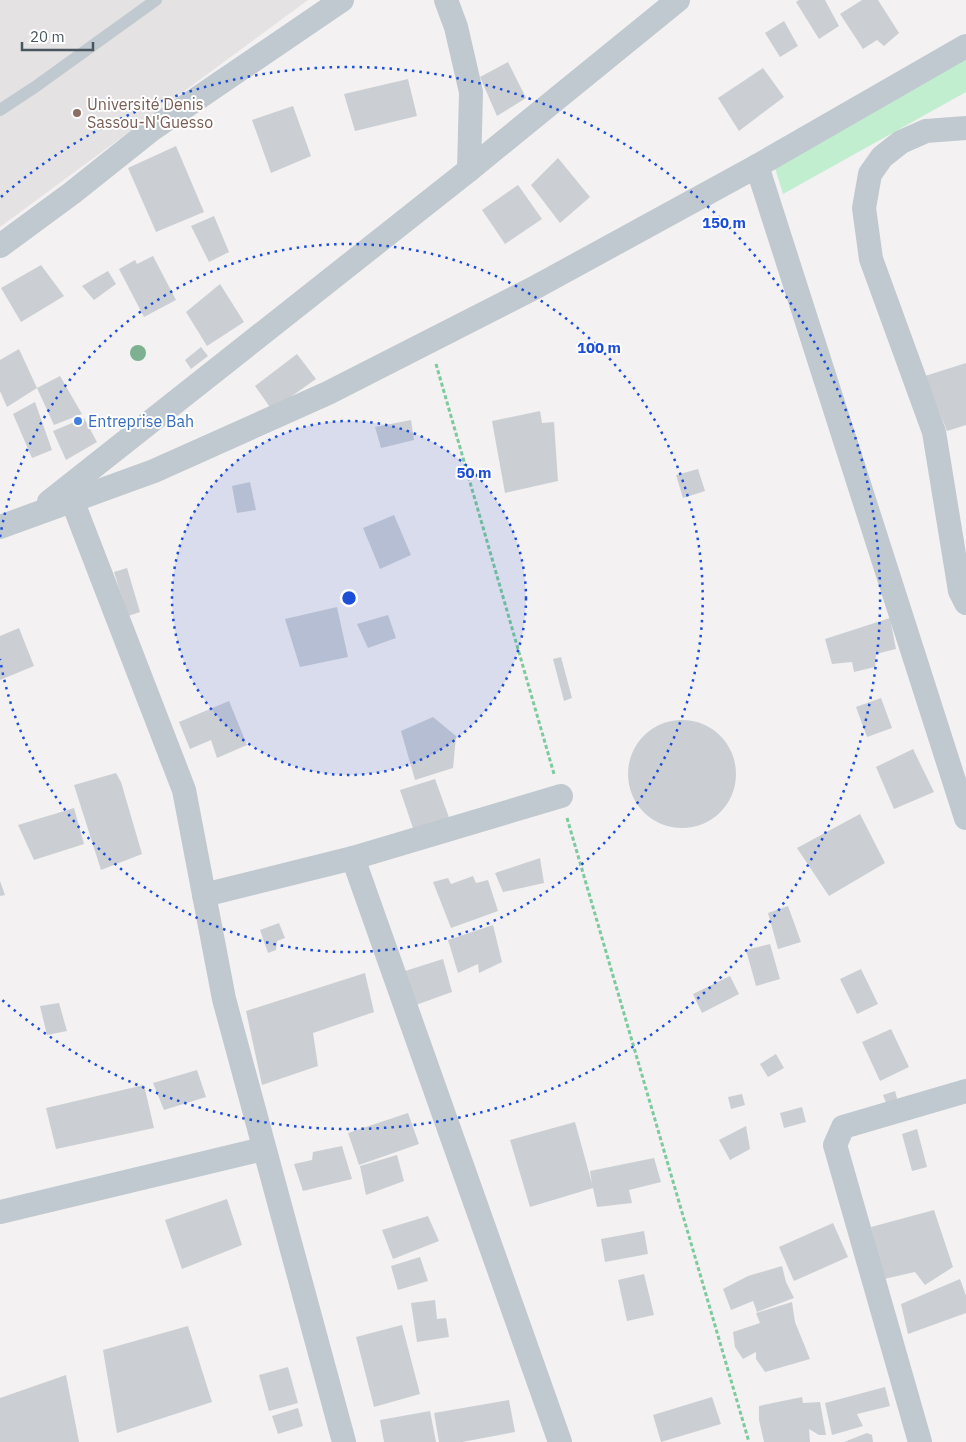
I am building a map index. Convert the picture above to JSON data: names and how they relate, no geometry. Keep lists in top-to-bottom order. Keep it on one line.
{"places":["Université Denis Sassou-N'Guesso","Entreprise Bah"],"scale_bar":"20 m","rings":["150 m","100 m","50 m"]}
